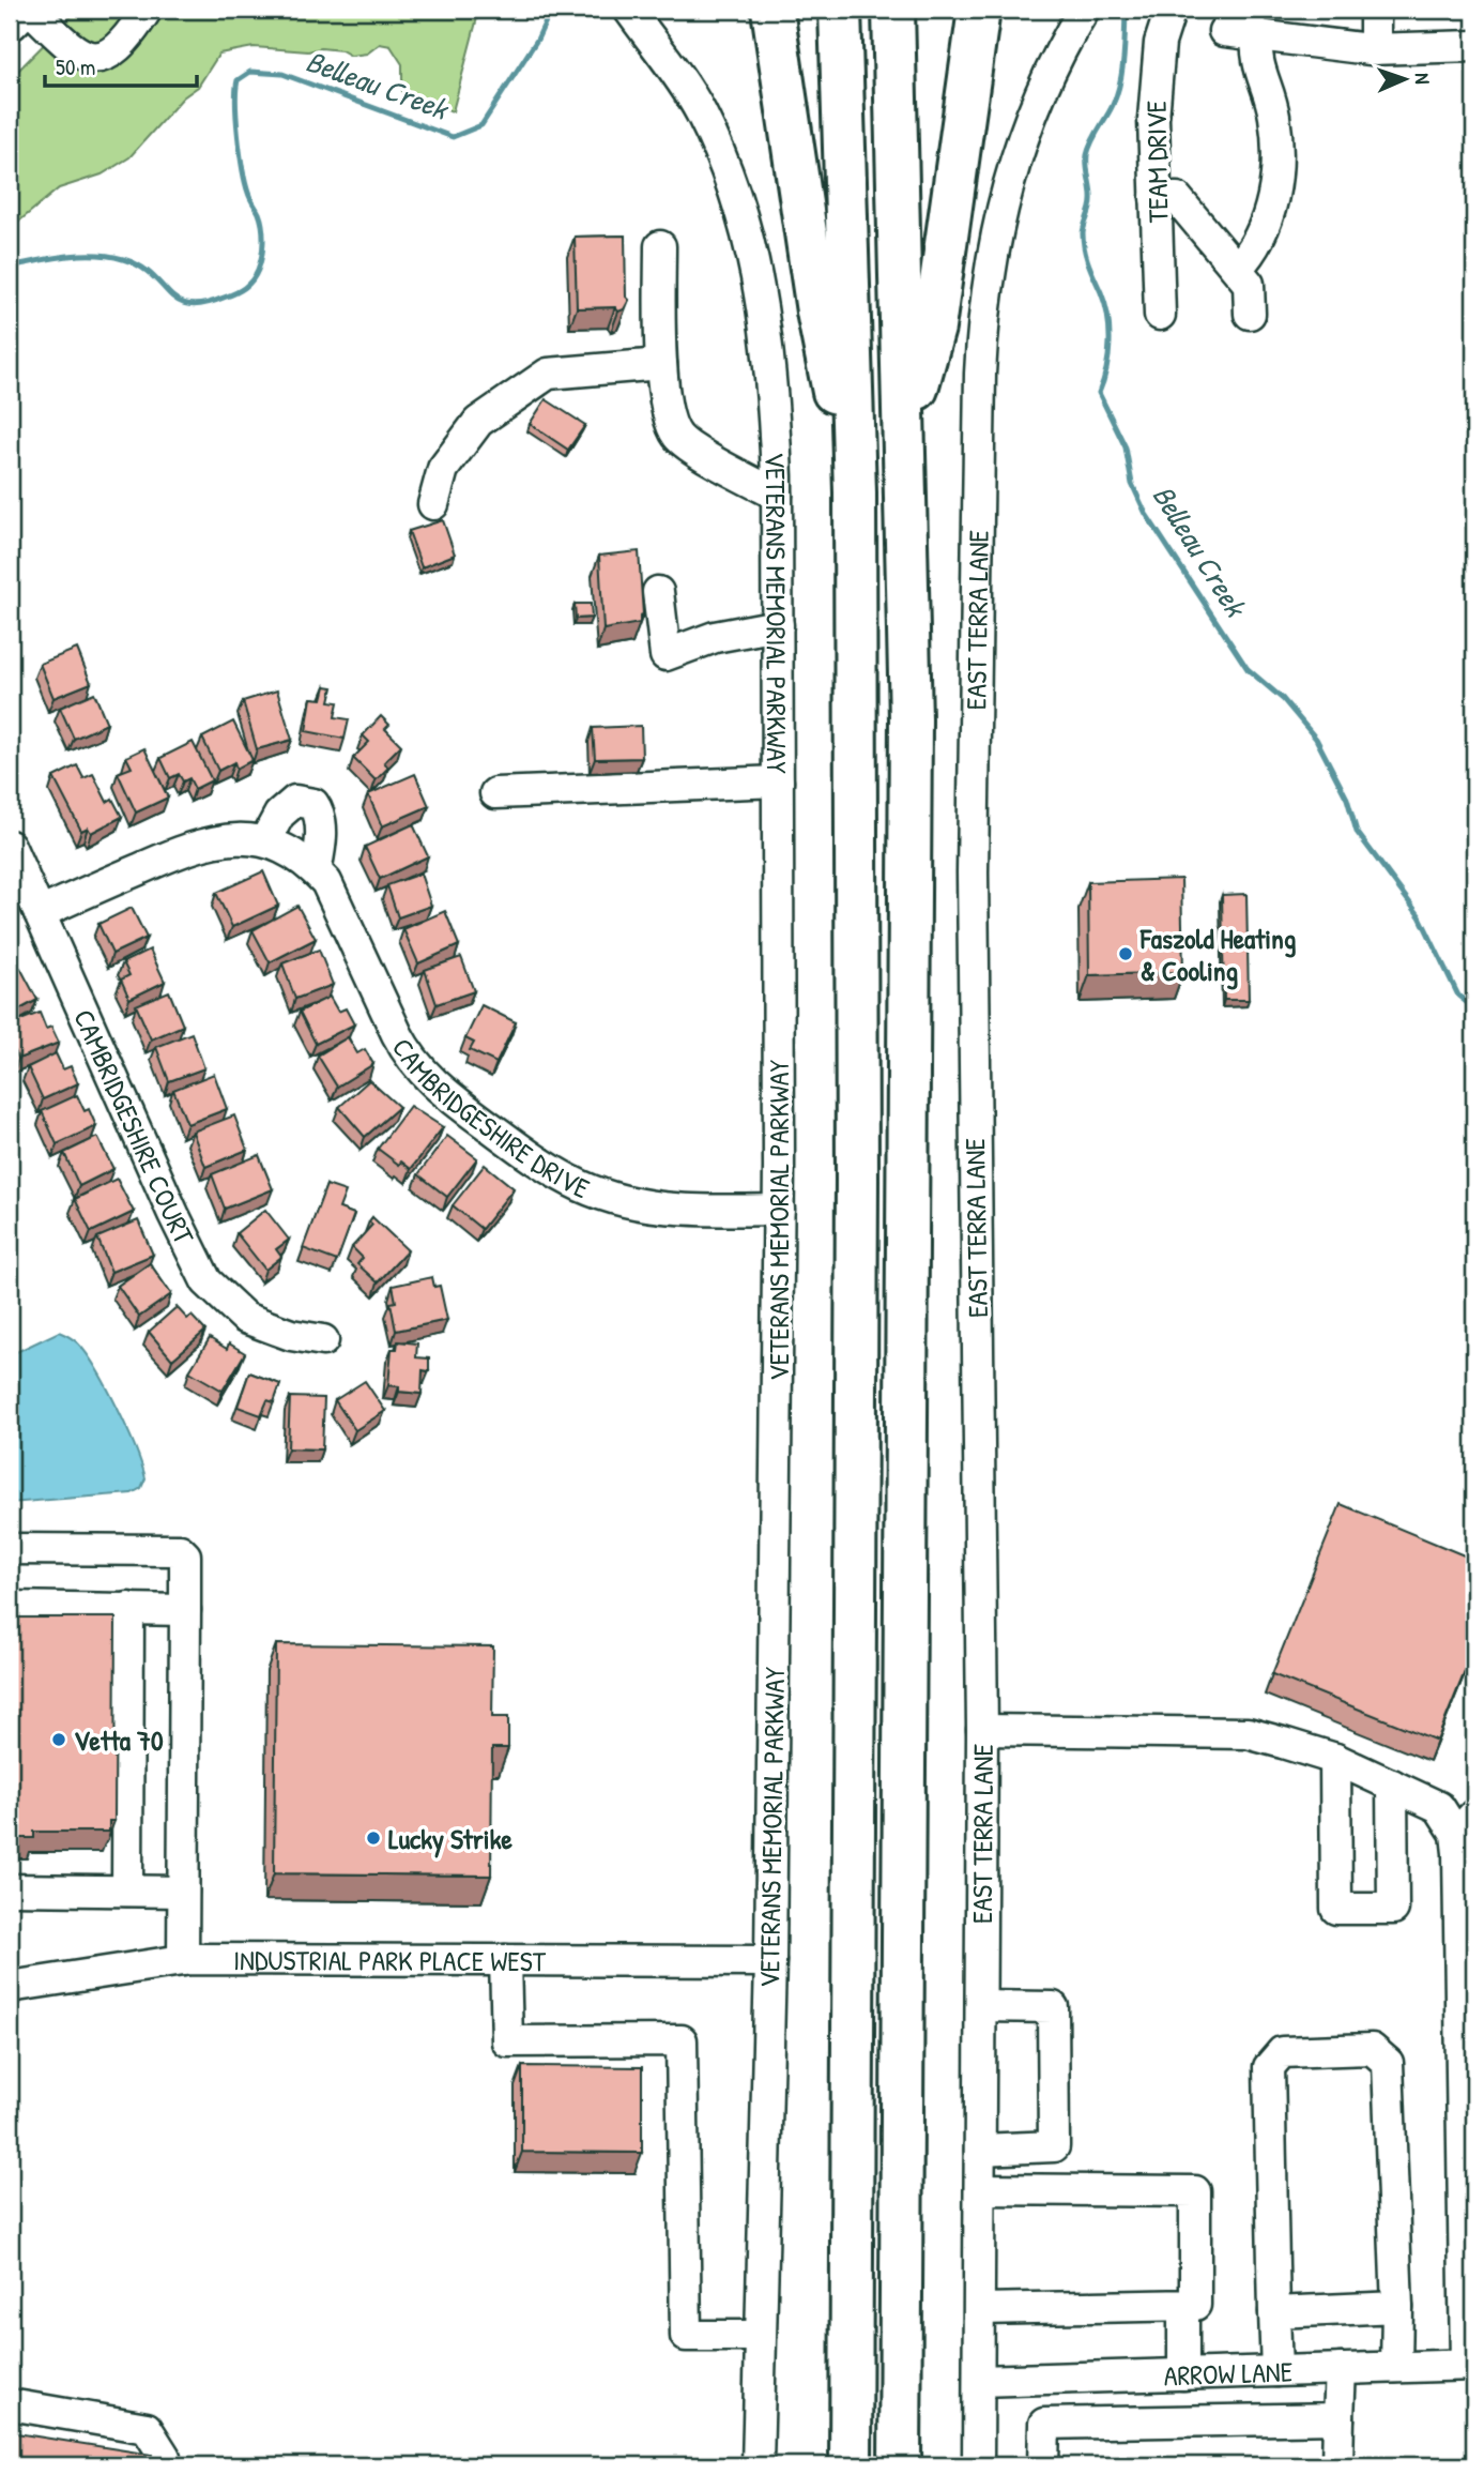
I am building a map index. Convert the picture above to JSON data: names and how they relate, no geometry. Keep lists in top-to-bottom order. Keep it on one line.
{"streets":{"street":["TEAM DRIVE","VETERANS MEMORIAL PARKWAY","EAST TERRA LANE","CAMBRIDGESHIRE DRIVE","CAMBRIDGESHIRE COURT","INDUSTRIAL PARK PLACE WEST","ARROW LANE"]},"crossings":[["VETERANS MEMORIAL PARKWAY","CAMBRIDGESHIRE DRIVE"],["VETERANS MEMORIAL PARKWAY","INDUSTRIAL PARK PLACE WEST"],["EAST TERRA LANE","ARROW LANE"],["CAMBRIDGESHIRE DRIVE","CAMBRIDGESHIRE COURT"]],"water":["Belleau Creek"],"places":["Faszold Heating & Cooling","Vetta 70","Lucky Strike"],"scale_bar":"50 m","north":"right"}
